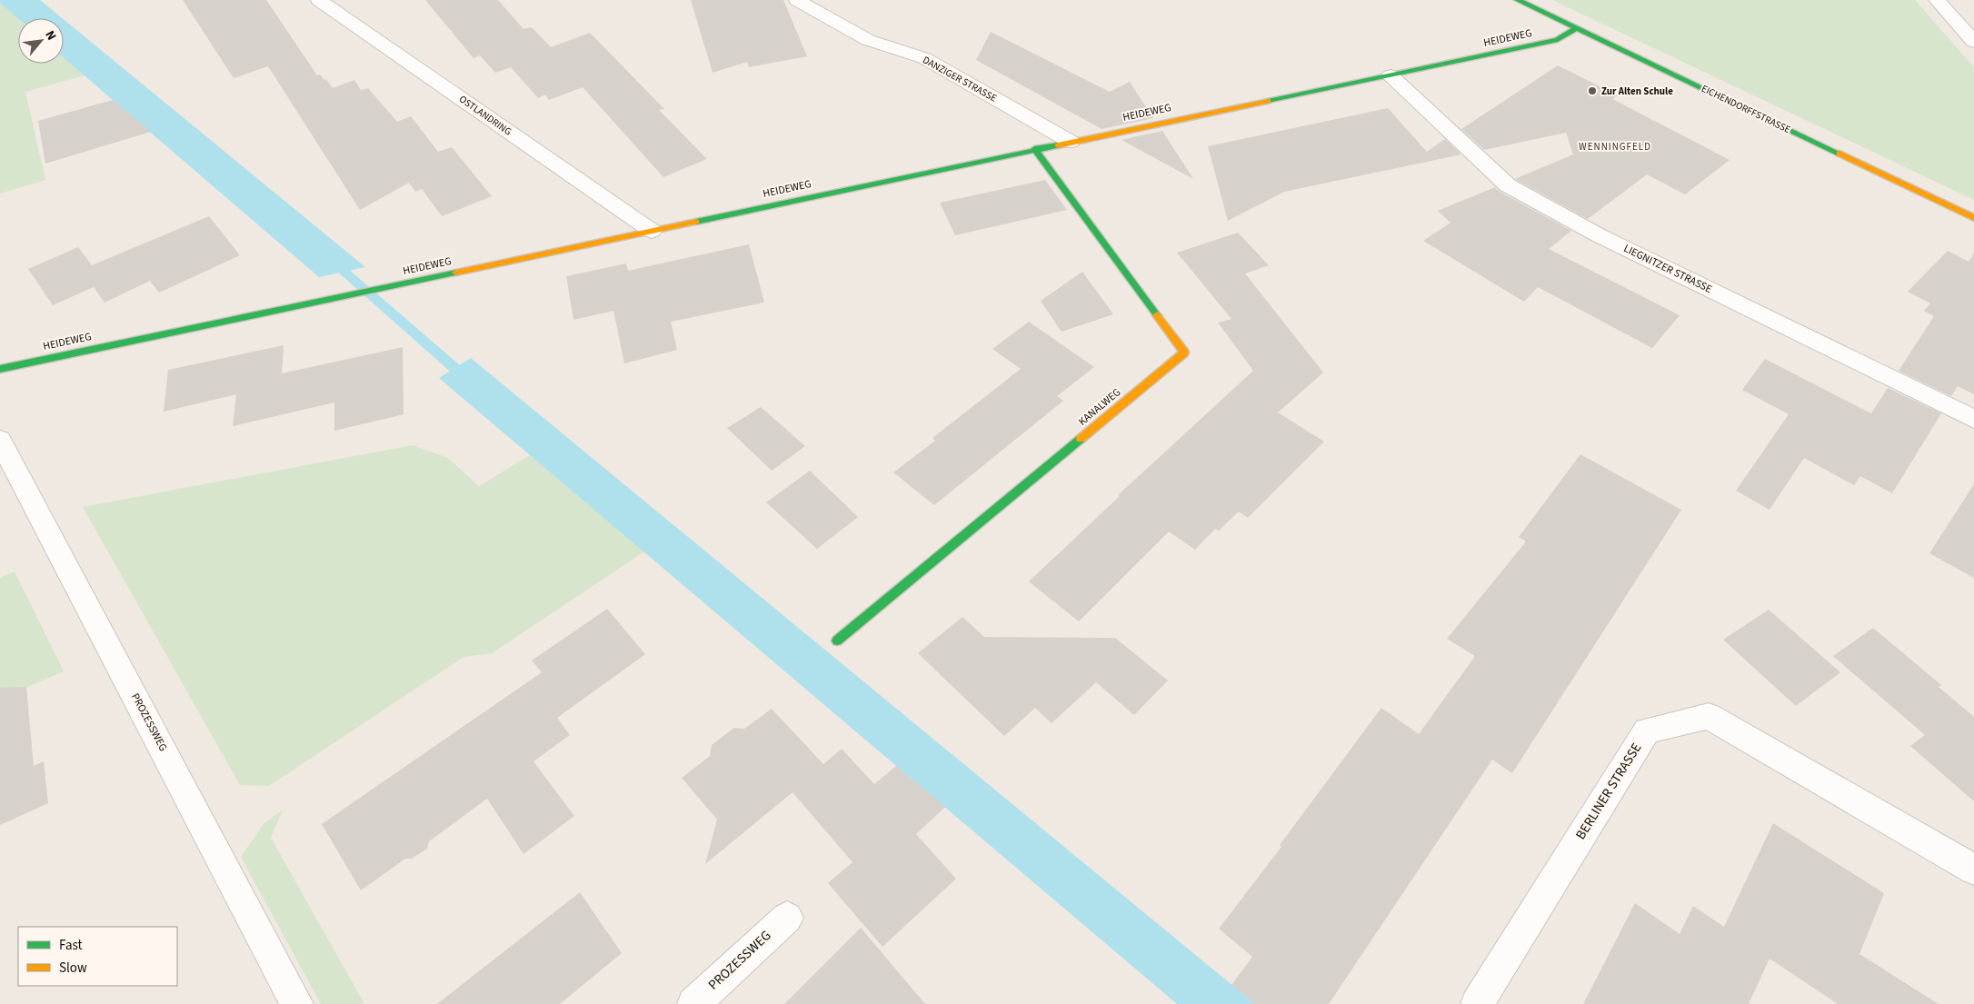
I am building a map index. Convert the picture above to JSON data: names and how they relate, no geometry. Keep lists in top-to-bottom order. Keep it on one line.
{"streets":{"street":["HEIDEWEG","DANZIGER STRASSE","EICHENDORFFSTRASSE","OSTLANDRING","LIEGNITZER STRASSE","KANALWEG","PROZESSWEG","BERLINER STRASSE"]},"crossings":[["HEIDEWEG","DANZIGER STRASSE"],["HEIDEWEG","EICHENDORFFSTRASSE"],["HEIDEWEG","OSTLANDRING"],["HEIDEWEG","LIEGNITZER STRASSE"],["HEIDEWEG","KANALWEG"]],"districts":["WENNINGFELD"],"places":["Zur Alten Schule"],"legend":["Fast","Slow"],"north":"top right"}
